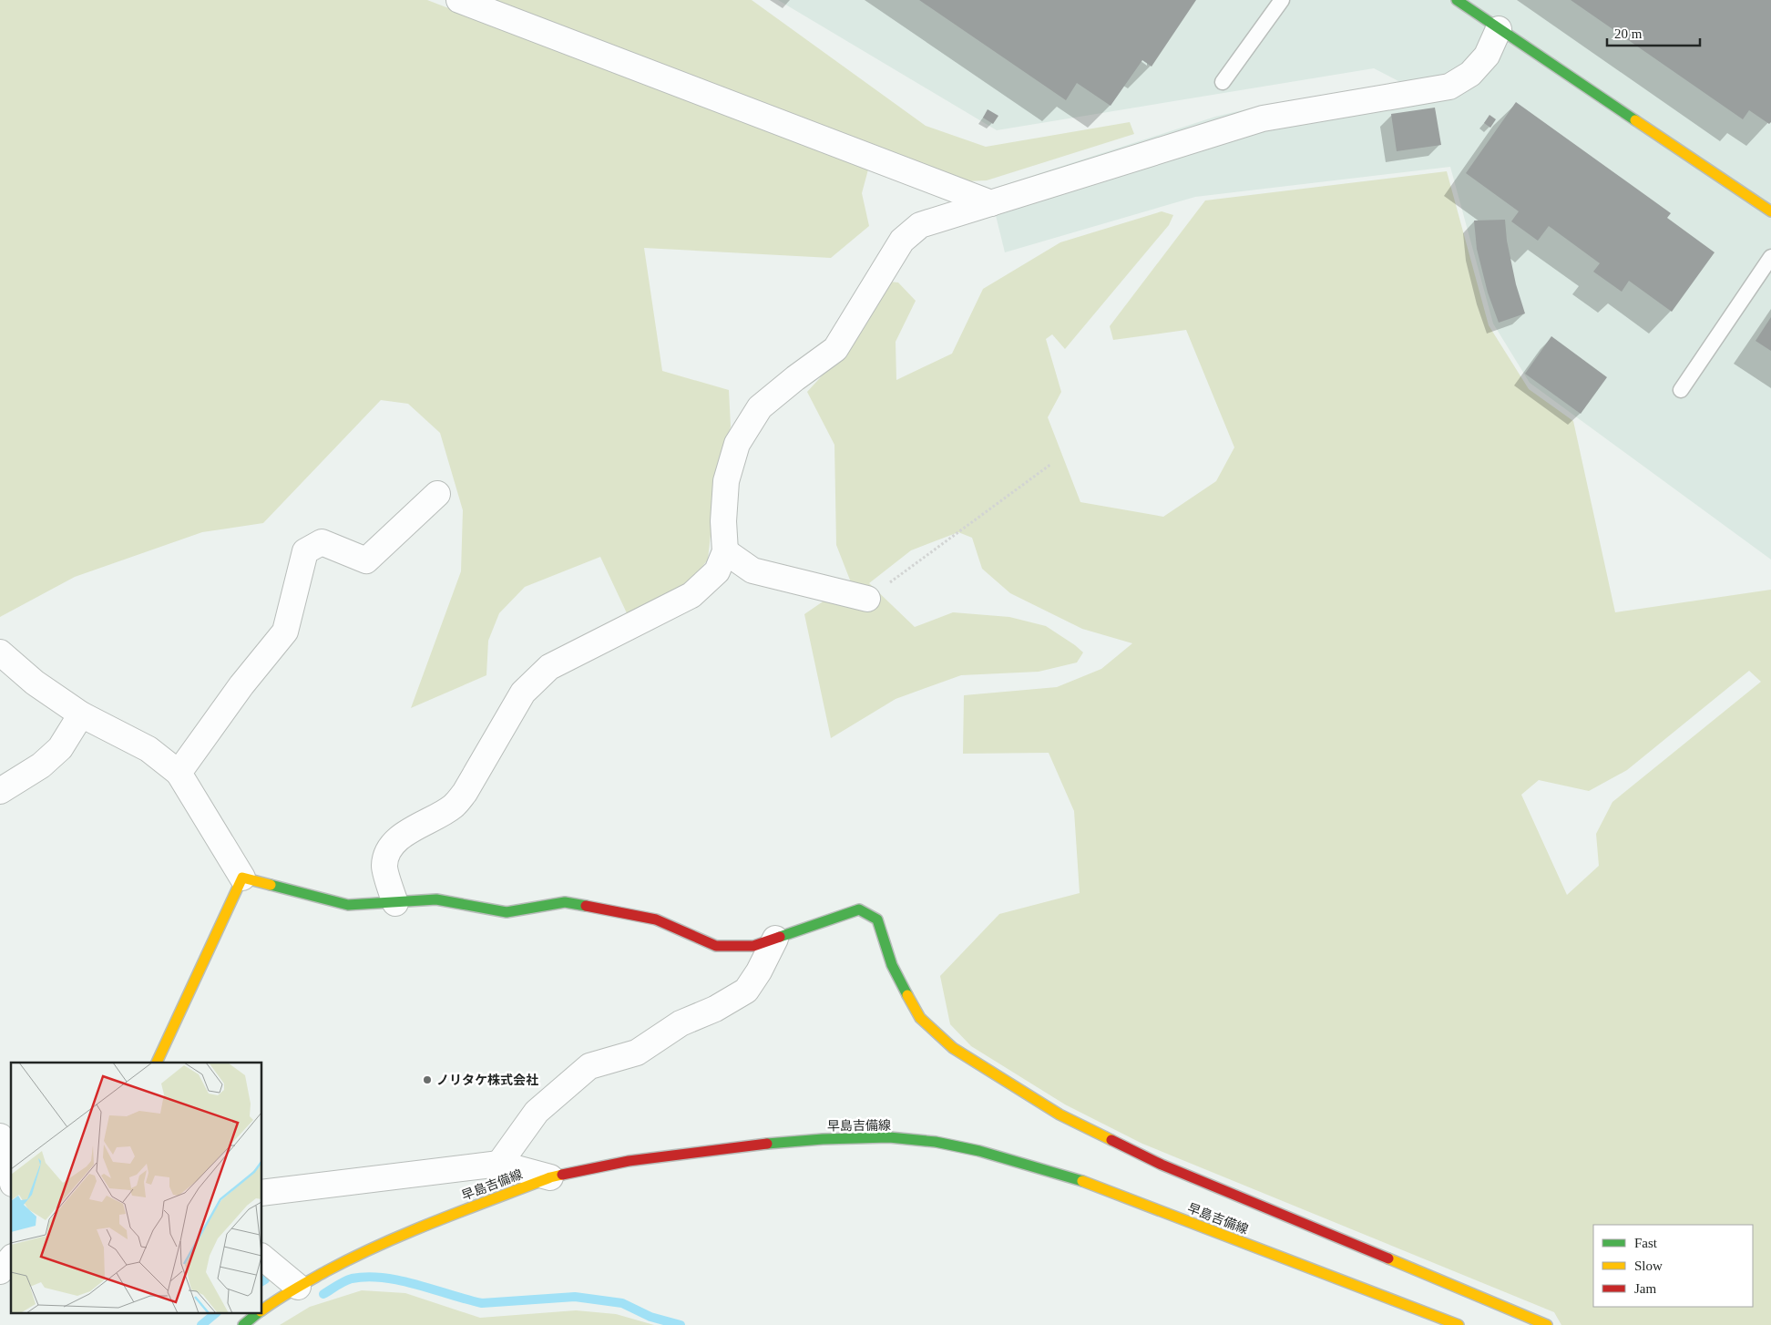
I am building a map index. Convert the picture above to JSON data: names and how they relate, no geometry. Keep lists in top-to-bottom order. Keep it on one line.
{"streets":{"street":["早島吉備線"]},"places":["ノリタケ株式会社"],"legend":["Fast","Slow","Jam"],"scale_bar":"20 m"}
